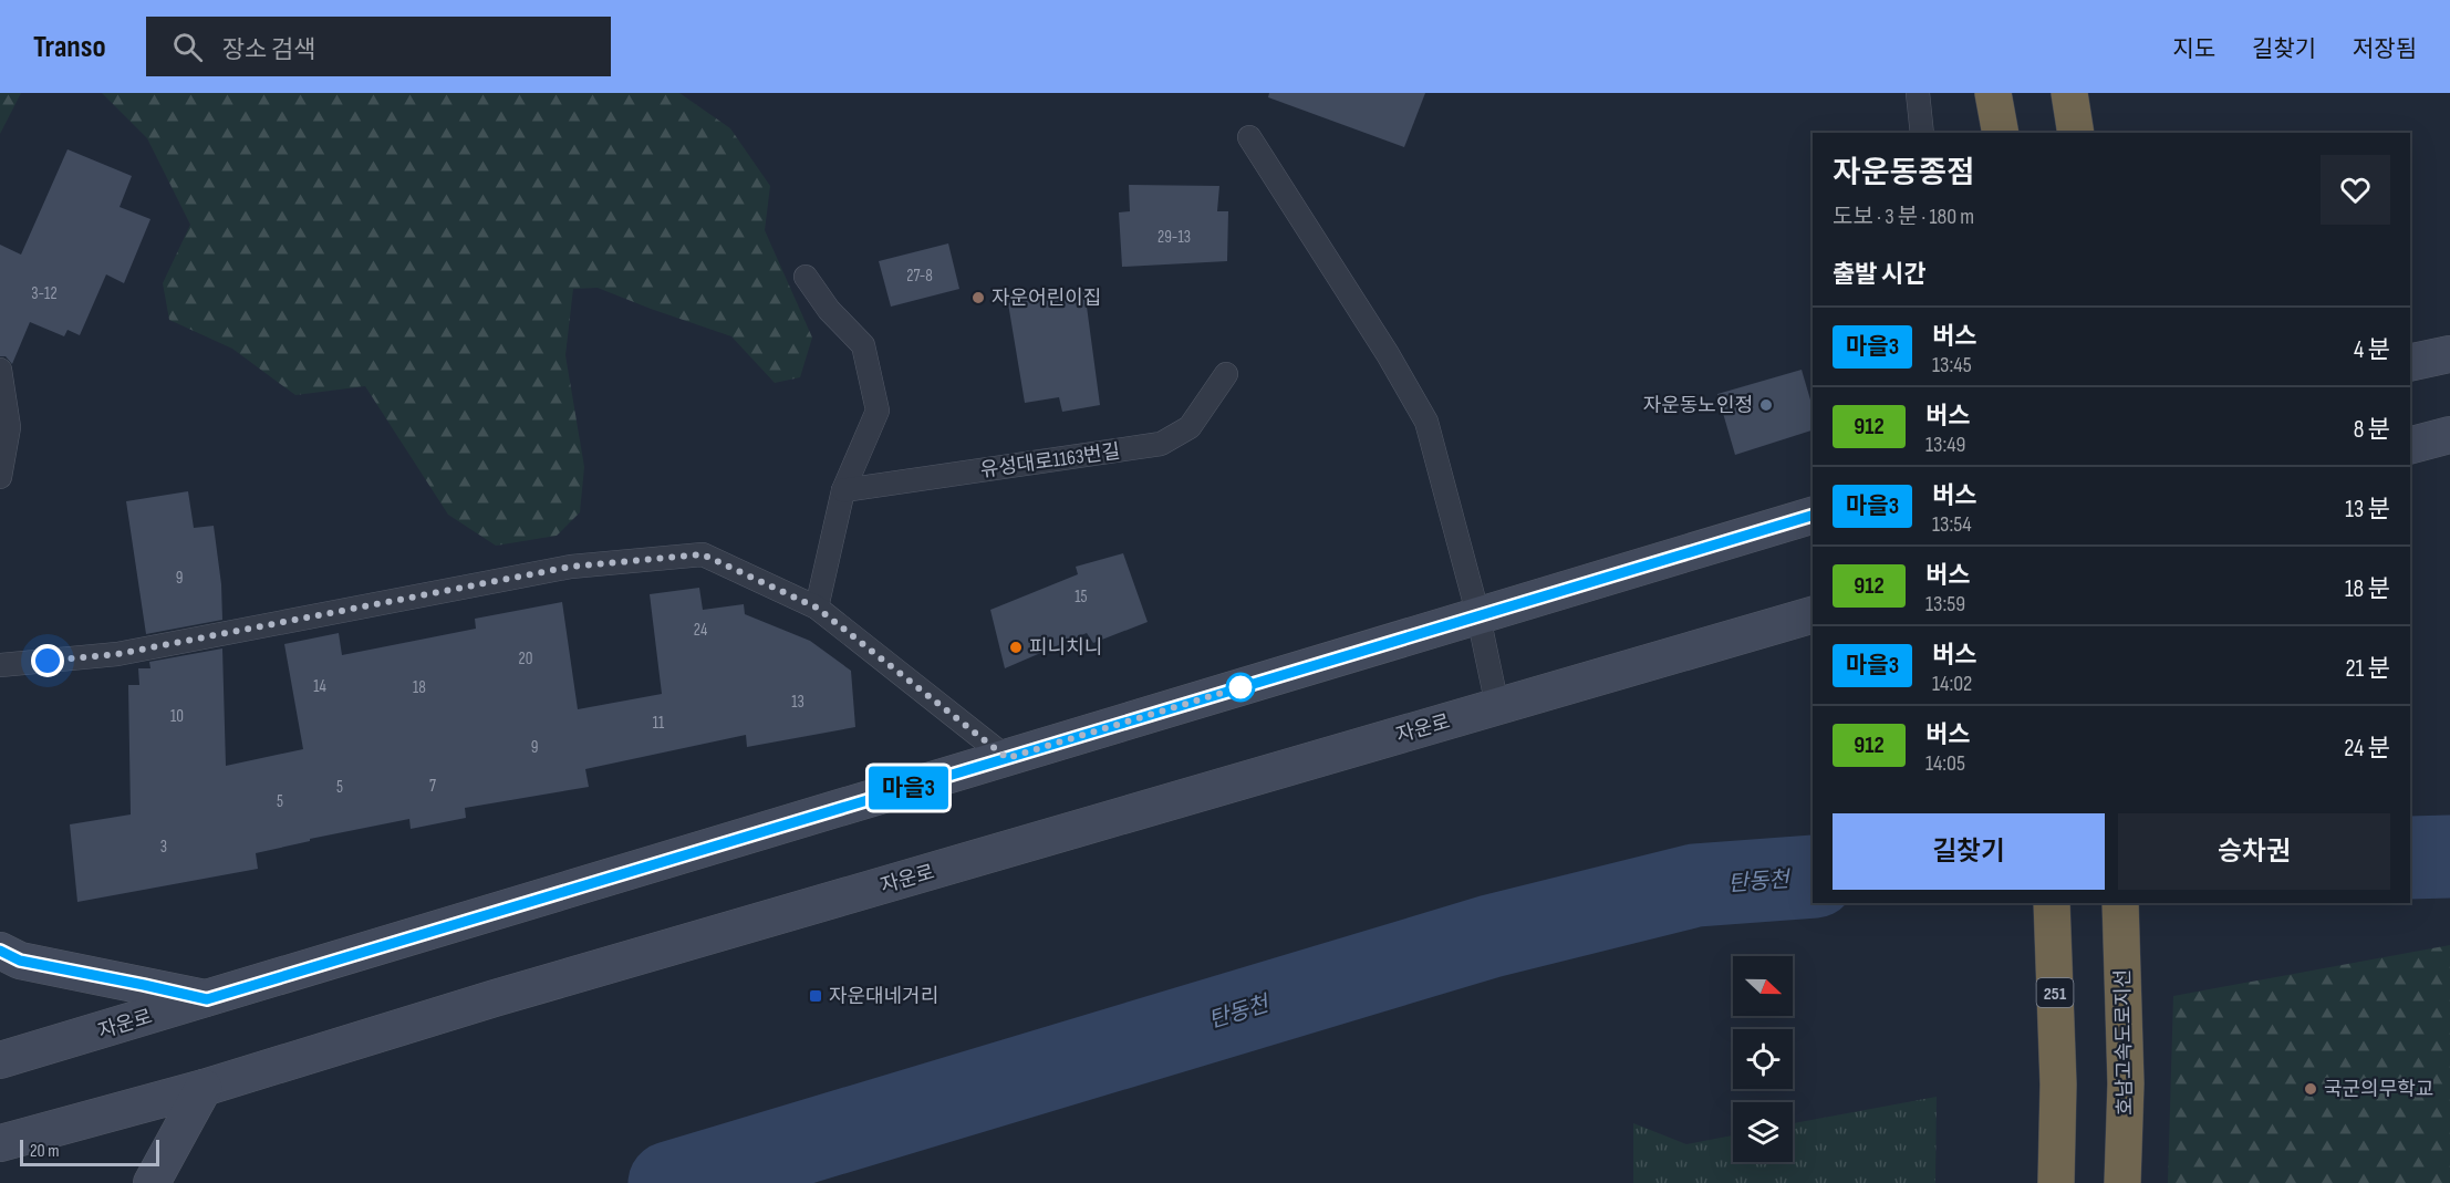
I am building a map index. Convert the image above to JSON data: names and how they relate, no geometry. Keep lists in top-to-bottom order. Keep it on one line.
{"streets":{"highway":["251","호남고속도로지선"],"street":["자운로"],"lane":["유성대로1163번길"]},"water":["탄동천"],"places":{"other":["자운어린이집","자운동노인정","피니치니","국군의무학교"],"transit":["자운대네거리"]},"lines":["bus line 마을3"],"house_numbers":["29-13","27-8","3-12","9","15","24","20","14","18","13","10","11","9","7","5","5","3"],"scale_bar":"20 m","north":"right","page":{"header":"Transo","search":"장소 검색","nav":["지도","길찾기","저장됨"],"on_map":"마을3","heading":[["자운동종점","도보 · 3 분 · 180 m"],"출발 시간"],"list":[{"mark":"마을3","name":"버스","note":"13:45","value":"4 분"},{"mark":"912","name":"버스","note":"13:49","value":"8 분"},{"mark":"마을3","name":"버스","note":"13:54","value":"13 분"},{"mark":"912","name":"버스","note":"13:59","value":"18 분"},{"mark":"마을3","name":"버스","note":"14:02","value":"21 분"},{"mark":"912","name":"버스","note":"14:05","value":"24 분"}],"buttons":["길찾기","승차권"],"scale":"20 m"}}
